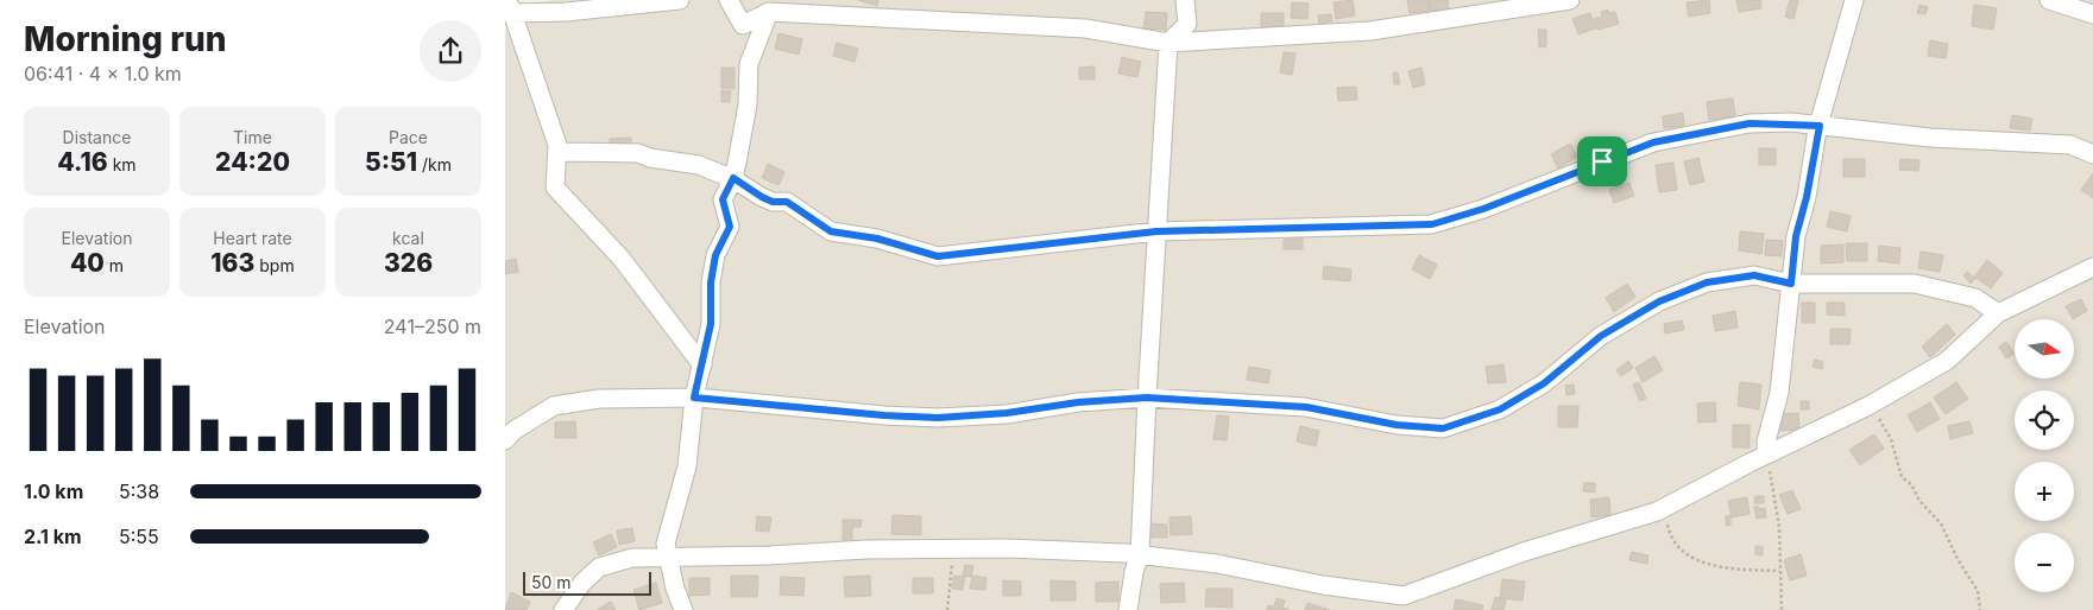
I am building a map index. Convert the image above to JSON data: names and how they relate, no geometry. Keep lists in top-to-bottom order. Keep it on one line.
{"scale_bar":"50 m","north":"right","page":{"heading":["Morning run","06:41 · 4 × 1.0 km"],"stats":[["Distance","4.16 km"],["Time","24:20"],["Pace","5:51 /km"],["Elevation","40 m"],["Heart rate","163 bpm"],["kcal","326"]],"chart":["Elevation","241–250 m"],"map_buttons":["+","−"],"list":[{"name":"1.0 km","note":"5:38"},{"name":"2.1 km","note":"5:55"}],"scale":"50 m"}}
